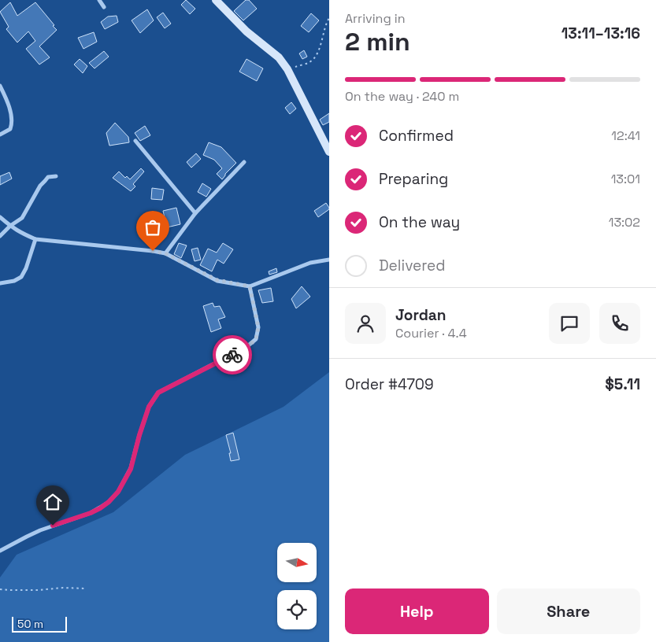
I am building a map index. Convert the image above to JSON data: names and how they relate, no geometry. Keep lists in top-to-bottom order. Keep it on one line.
{"scale_bar":"50 m","north":"right","page":{"heading":["2 min","Arriving in","13:11–13:16"],"panel":["Jordan","Courier · 4.4","Order #4709","$5.11"],"bar":"On the way · 240 m","list":[["Confirmed","12:41"],["Preparing","13:01"],["On the way","13:02"],"Delivered"],"buttons":["Help","Share"],"scale":"50 m"}}
